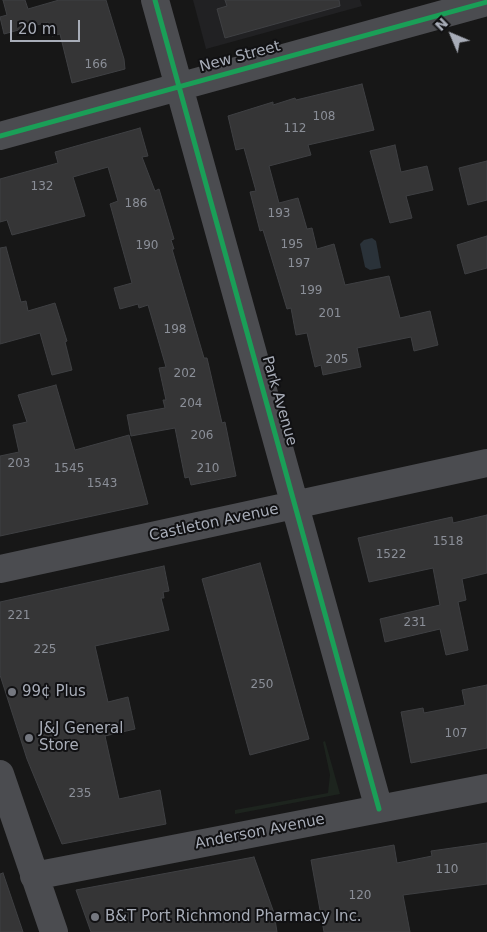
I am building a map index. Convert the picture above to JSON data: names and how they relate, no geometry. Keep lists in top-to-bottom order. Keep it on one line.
{"streets":{"street":["New Street","Park Avenue","Castleton Avenue","Anderson Avenue"]},"crossings":[["New Street","Park Avenue"],["Park Avenue","Castleton Avenue"],["Park Avenue","Anderson Avenue"]],"places":["99¢ Plus","J&J General Store","B&T Port Richmond Pharmacy Inc."],"house_numbers":["166","108","112","132","186","193","195","190","197","199","201","198","205","202","204","206","203","1545","210","1543","1518","1522","221","231","225","250","107","235","110","120"],"scale_bar":"20 m","north":"top left"}
